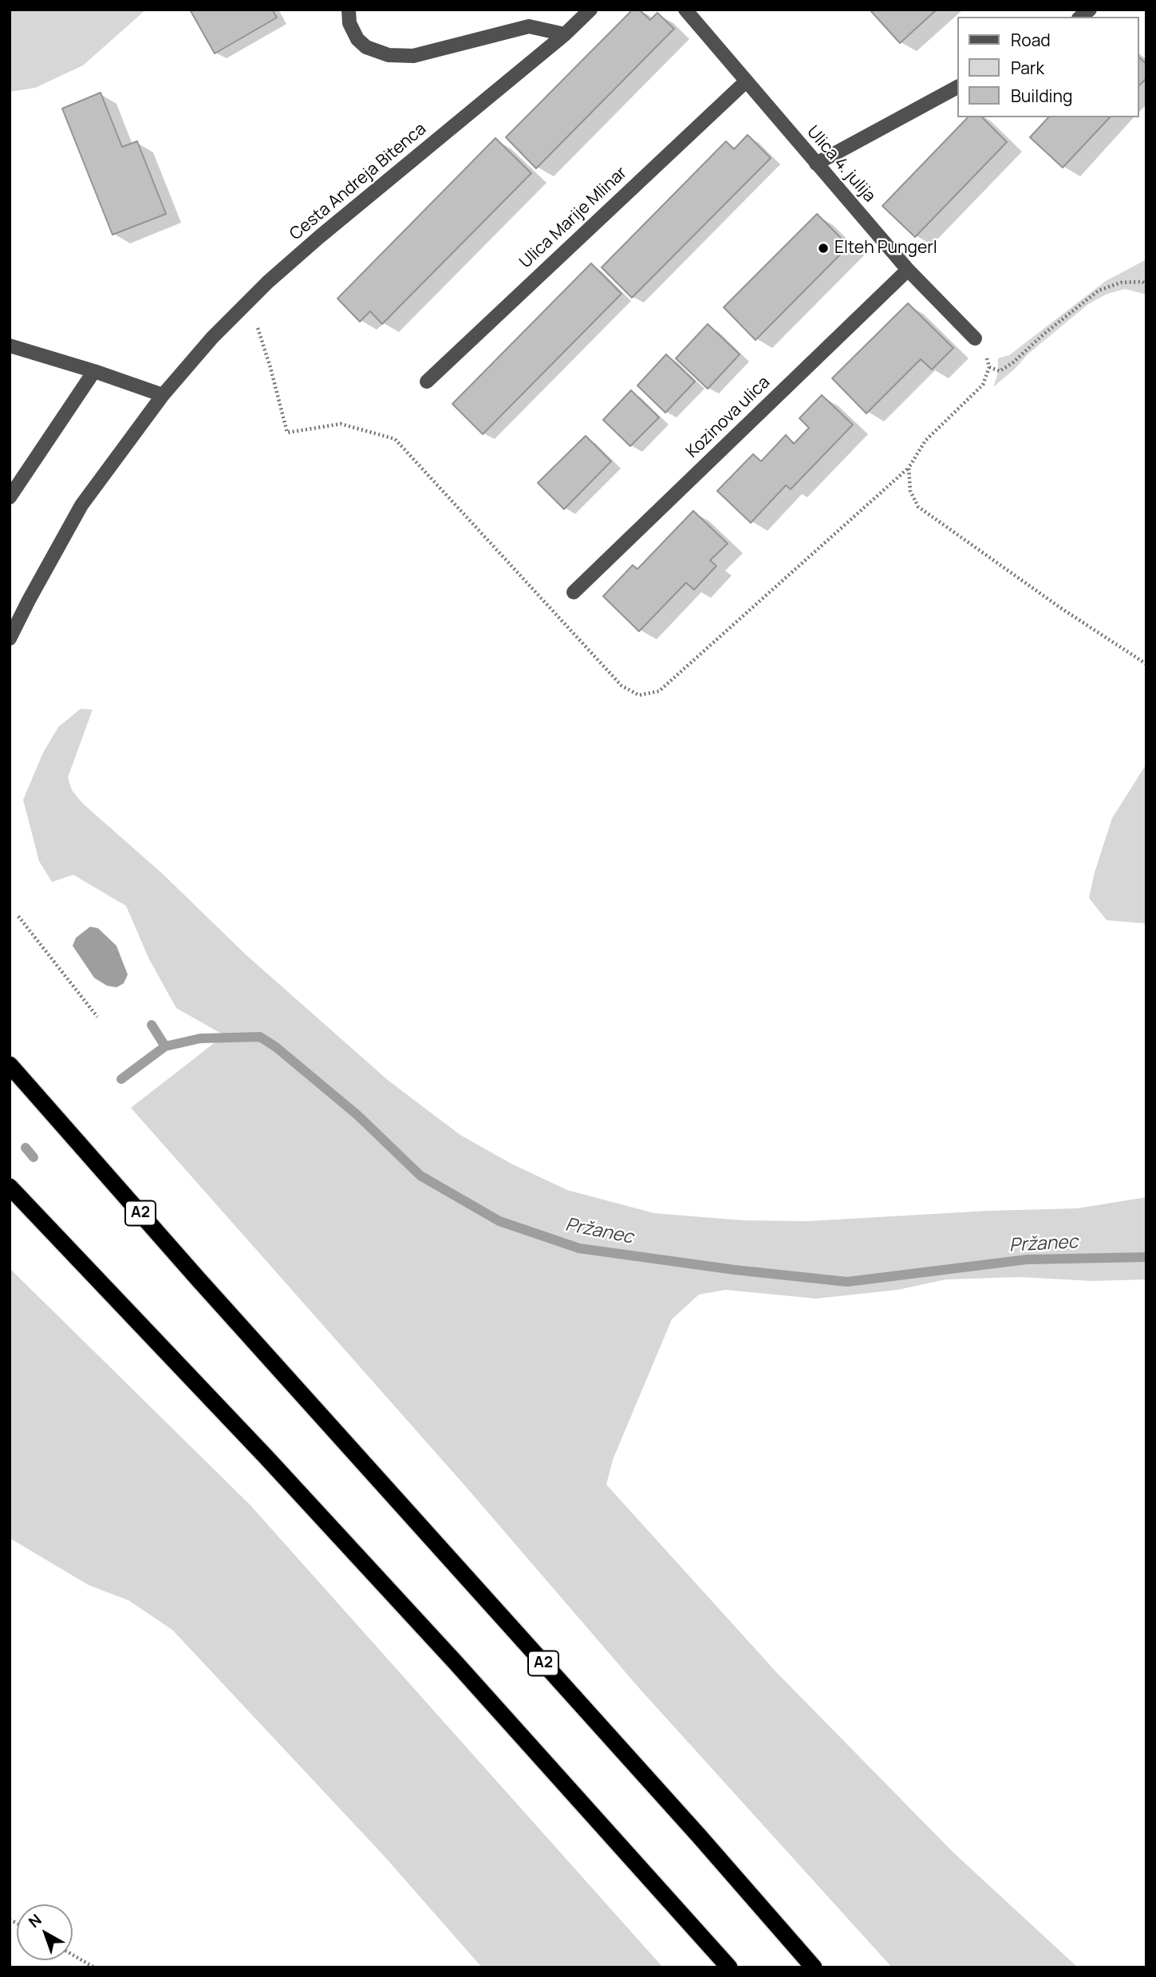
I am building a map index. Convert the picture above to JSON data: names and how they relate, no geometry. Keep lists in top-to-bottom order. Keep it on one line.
{"streets":{"highway":["A2"],"street":["Ulica 4. julija","Cesta Andreja Bitenca","Ulica Marije Mlinar","Kozinova ulica"]},"crossings":[["Ulica 4. julija","Ulica Marije Mlinar"],["Ulica 4. julija","Kozinova ulica"]],"water":["Pržanec"],"places":["Elteh Pungerl"],"legend":["Road","Park","Building"],"north":"top left"}
